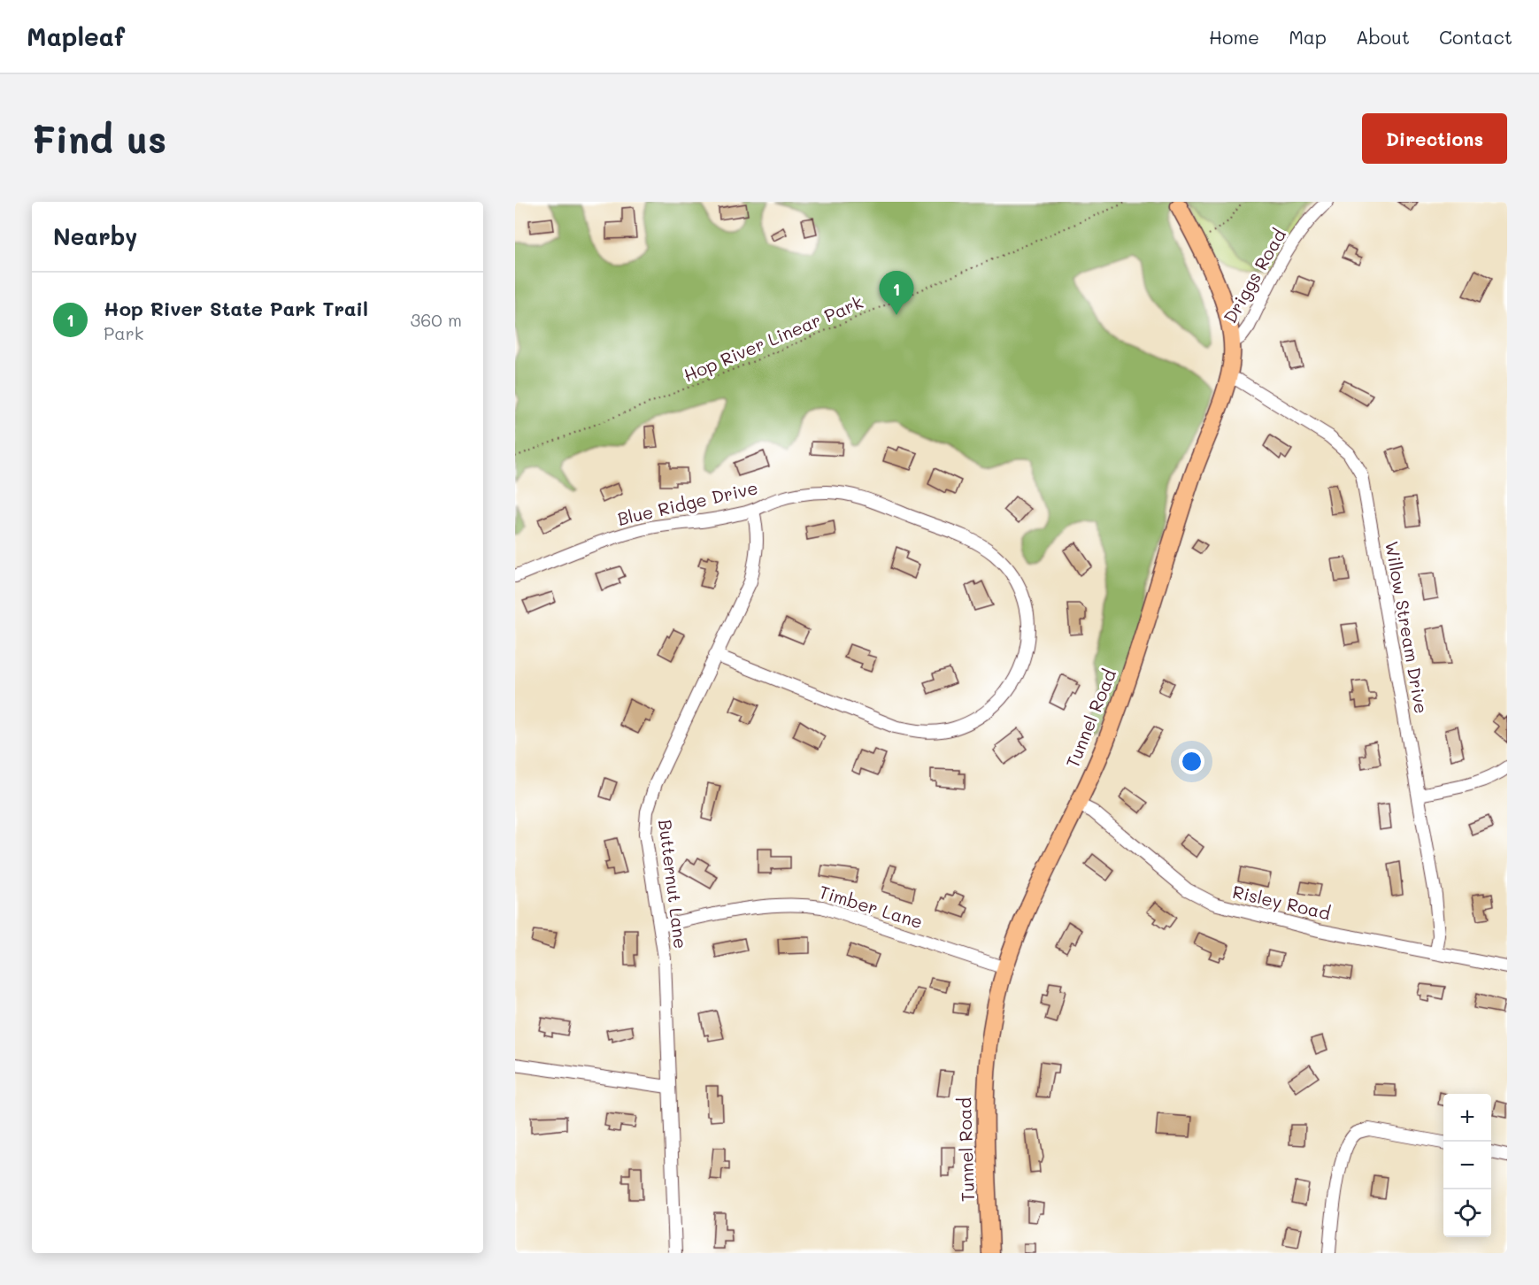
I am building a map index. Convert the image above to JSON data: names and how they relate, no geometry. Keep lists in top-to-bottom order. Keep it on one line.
{"streets":{"main road":["Tunnel Road"],"street":["Driggs Road","Blue Ridge Drive","Willow Stream Drive","Butternut Lane","Risley Road","Timber Lane"],"path":["Hop River Linear Park"]},"crossings":[["Driggs Road","Tunnel Road"],["Blue Ridge Drive","Butternut Lane"],["Willow Stream Drive","Tunnel Road"],["Willow Stream Drive","Risley Road"],["Tunnel Road","Risley Road"],["Tunnel Road","Timber Lane"],["Butternut Lane","Timber Lane"]],"page":{"header":"Mapleaf","nav":["Home","Map","About","Contact"],"buttons":"Directions","title":"Find us","heading":"Nearby","list":[{"mark":"1","name":"Hop River State Park Trail","note":"Park","value":"360 m"}],"pins":"1","map_buttons":["+","−"]}}
